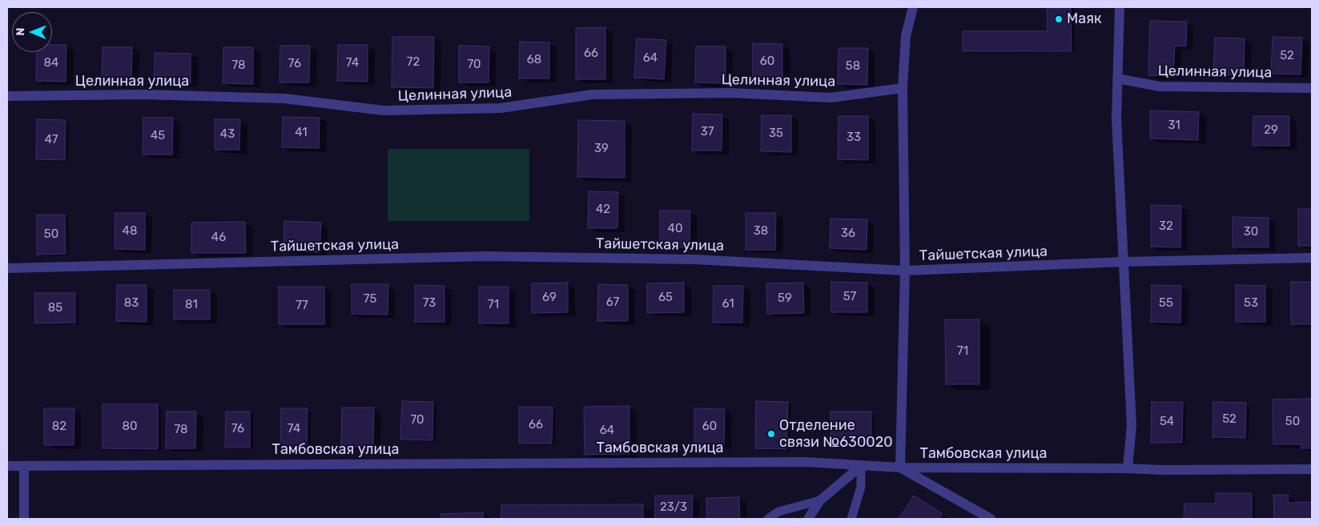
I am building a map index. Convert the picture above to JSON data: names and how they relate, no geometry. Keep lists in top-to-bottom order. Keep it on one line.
{"streets":{"street":["Целинная улица","Тайшетская улица","Тамбовская улица"]},"places":["Маяк","Отделение связи №630020"],"house_numbers":["66","52","64","68","60","72","84","74","76","70","78","58","31","29","37","41","35","43","45","33","47","39","42","32","40","48","38","30","36","50","46","57","69","65","59","75","67","83","73","55","53","61","81","71","77","85","71","52","70","54","50","66","82","80","60","76","74","78","64","23/3"],"north":"left"}
